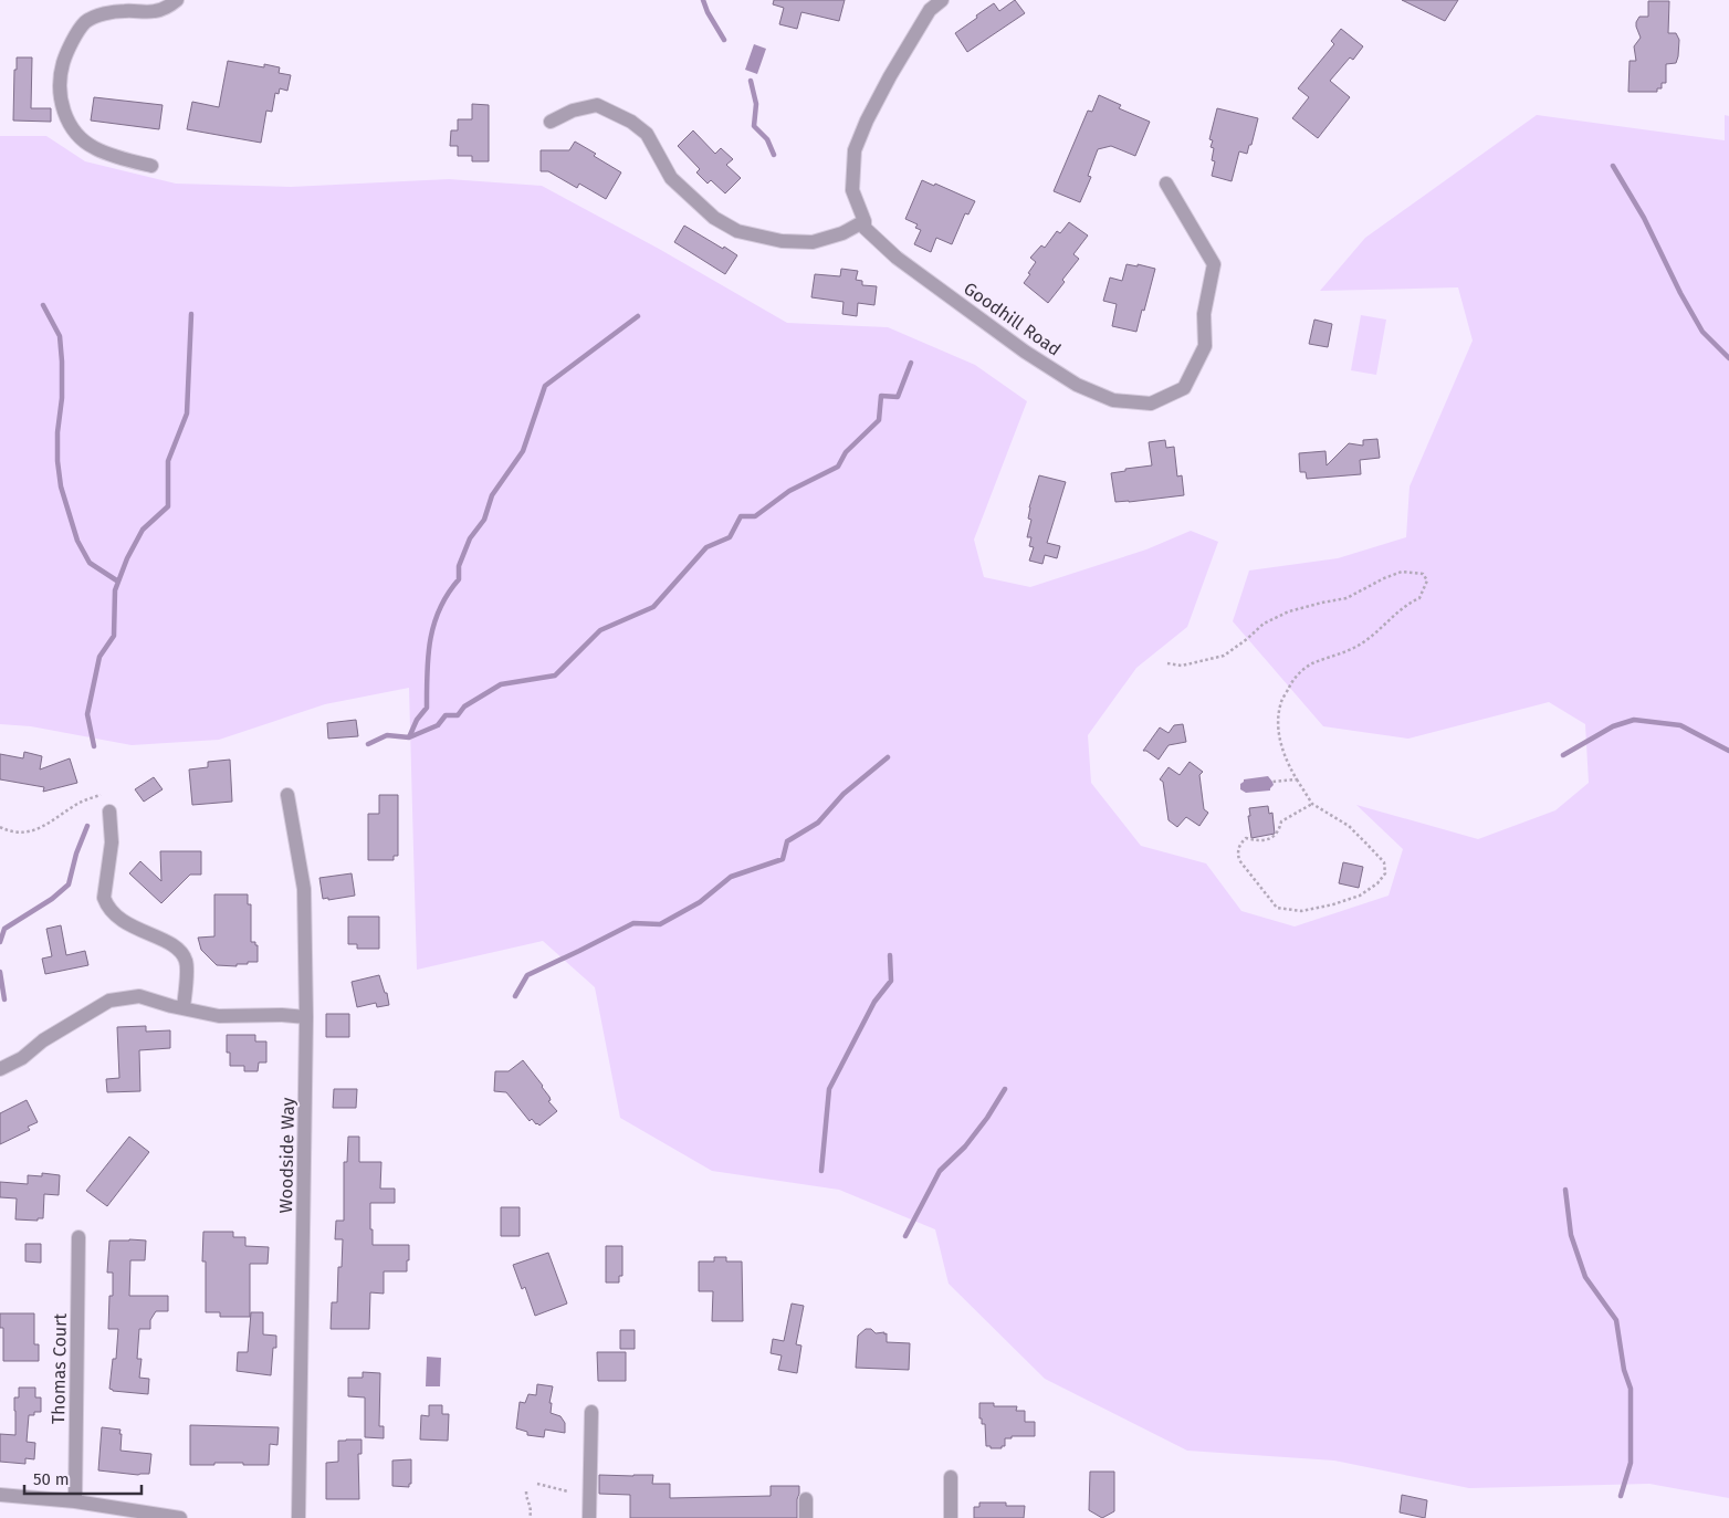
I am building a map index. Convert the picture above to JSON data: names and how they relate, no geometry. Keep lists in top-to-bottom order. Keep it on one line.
{"streets":{"street":["Goodhill Road","Woodside Way","Thomas Court"]},"scale_bar":"50 m"}
